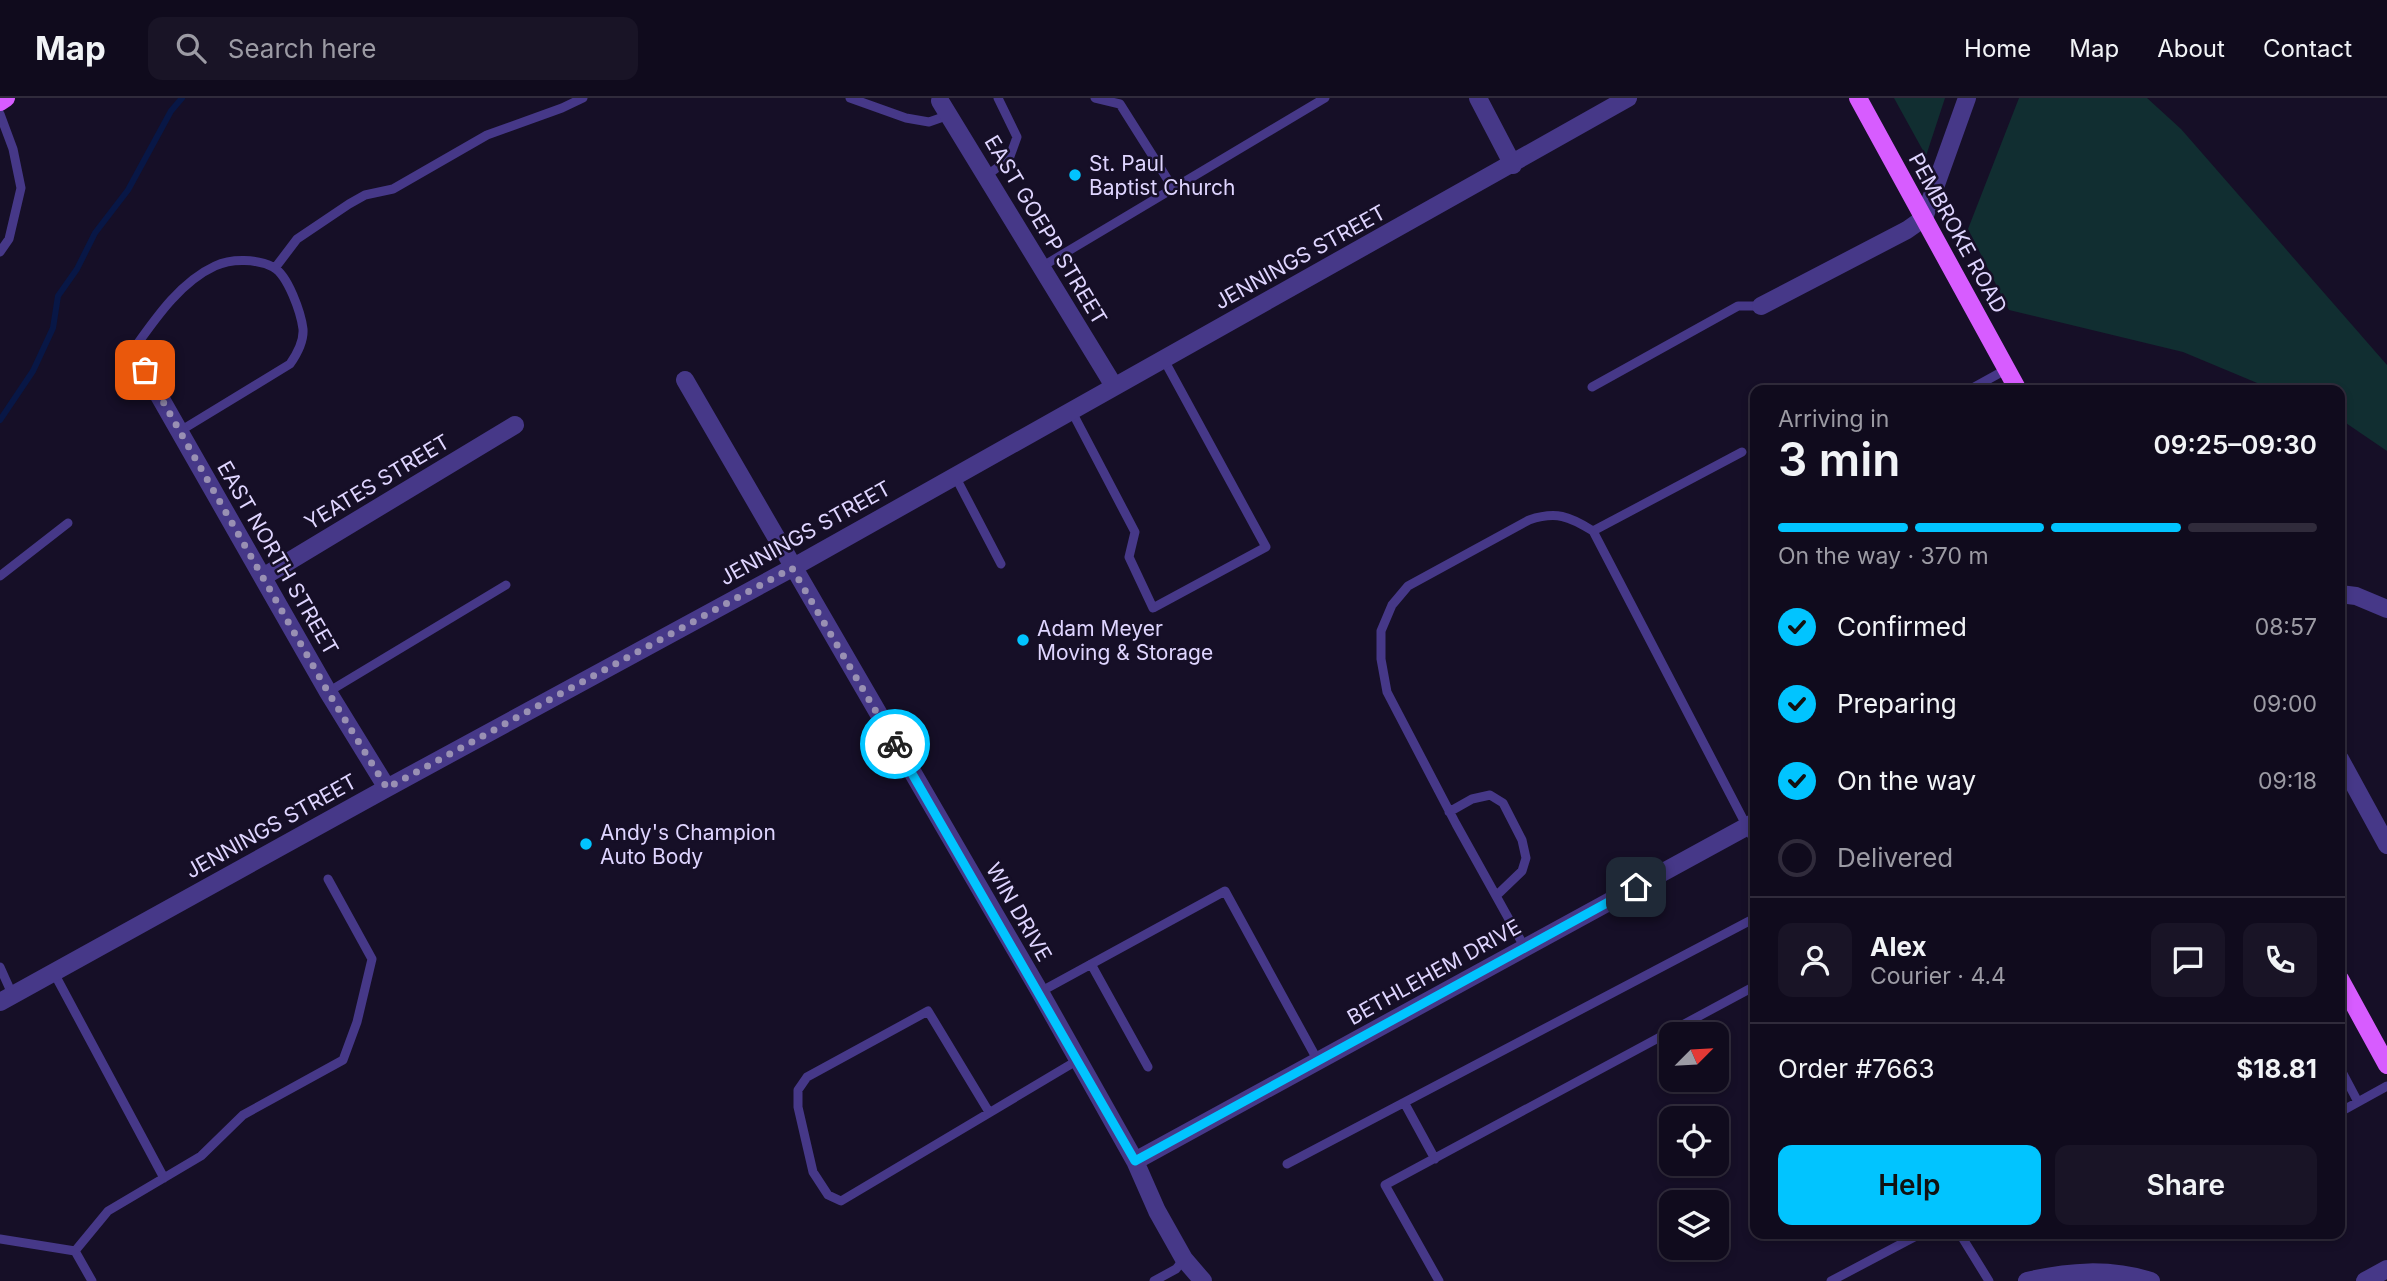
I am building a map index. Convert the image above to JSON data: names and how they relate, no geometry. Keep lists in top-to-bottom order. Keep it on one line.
{"streets":{"main road":["PEMBROKE ROAD"],"street":["EAST GOEPP STREET","JENNINGS STREET","YEATES STREET","EAST NORTH STREET","WIN DRIVE","BETHLEHEM DRIVE"]},"crossings":[["EAST GOEPP STREET","JENNINGS STREET"],["JENNINGS STREET","EAST NORTH STREET"],["JENNINGS STREET","WIN DRIVE"],["YEATES STREET","EAST NORTH STREET"],["WIN DRIVE","BETHLEHEM DRIVE"]],"places":["St. Paul Baptist Church","Adam Meyer Moving & Storage","Andy's Champion Auto Body"],"north":"top right","page":{"header":"Map","search":"Search here","nav":["Home","Map","About","Contact"],"heading":["3 min","Arriving in","09:25–09:30"],"panel":["Alex","Courier · 4.4","Order #7663","$18.81"],"bar":"On the way · 370 m","list":[["Confirmed","08:57"],["Preparing","09:00"],["On the way","09:18"],"Delivered"],"buttons":["Help","Share"]}}
